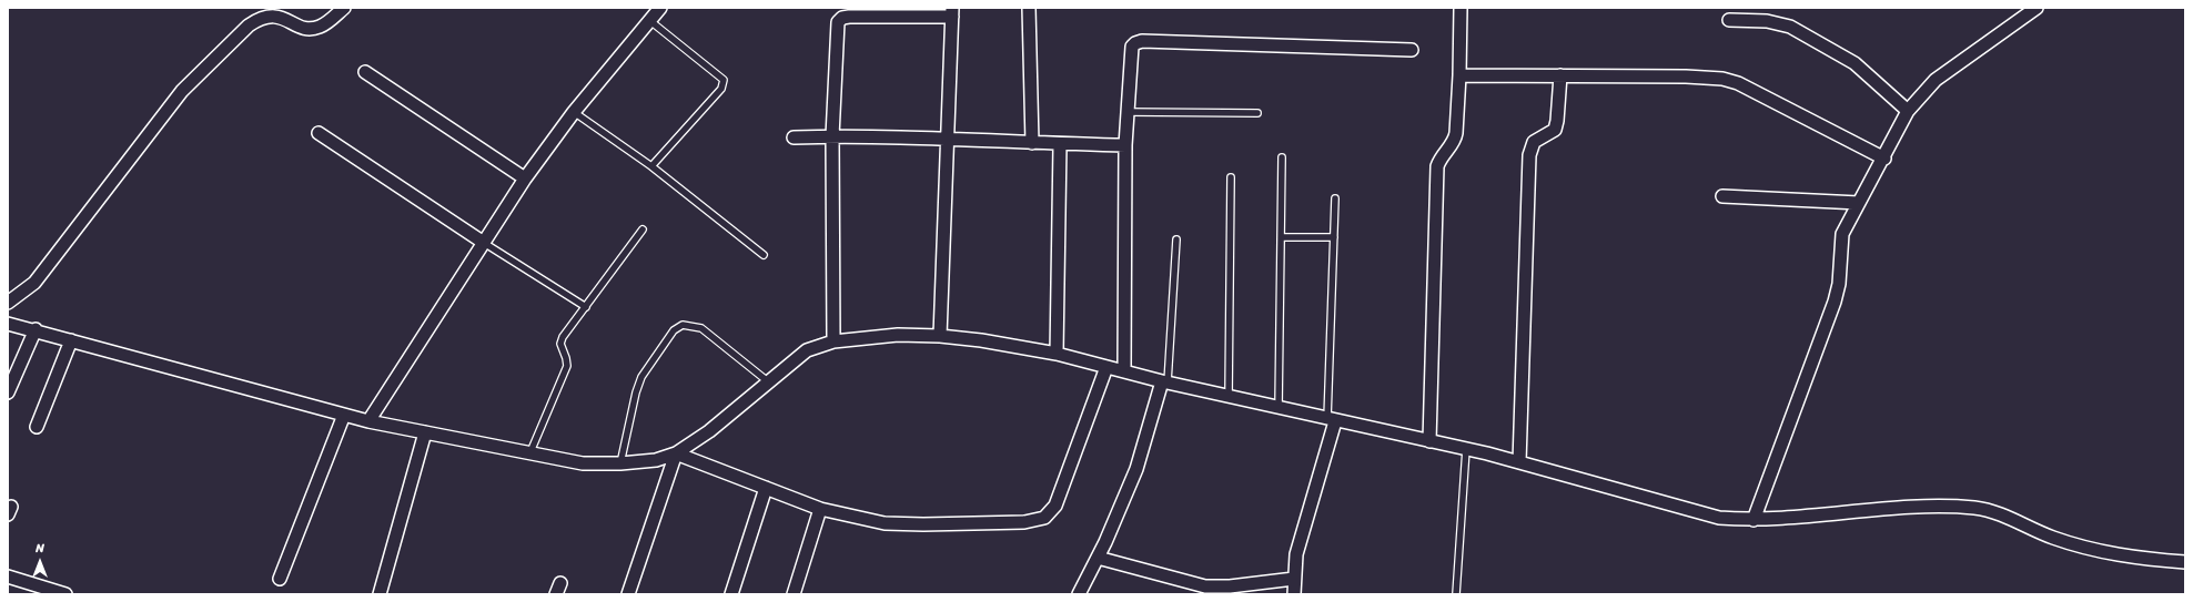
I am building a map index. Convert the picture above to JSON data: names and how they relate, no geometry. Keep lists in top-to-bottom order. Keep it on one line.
{"north":"top"}
